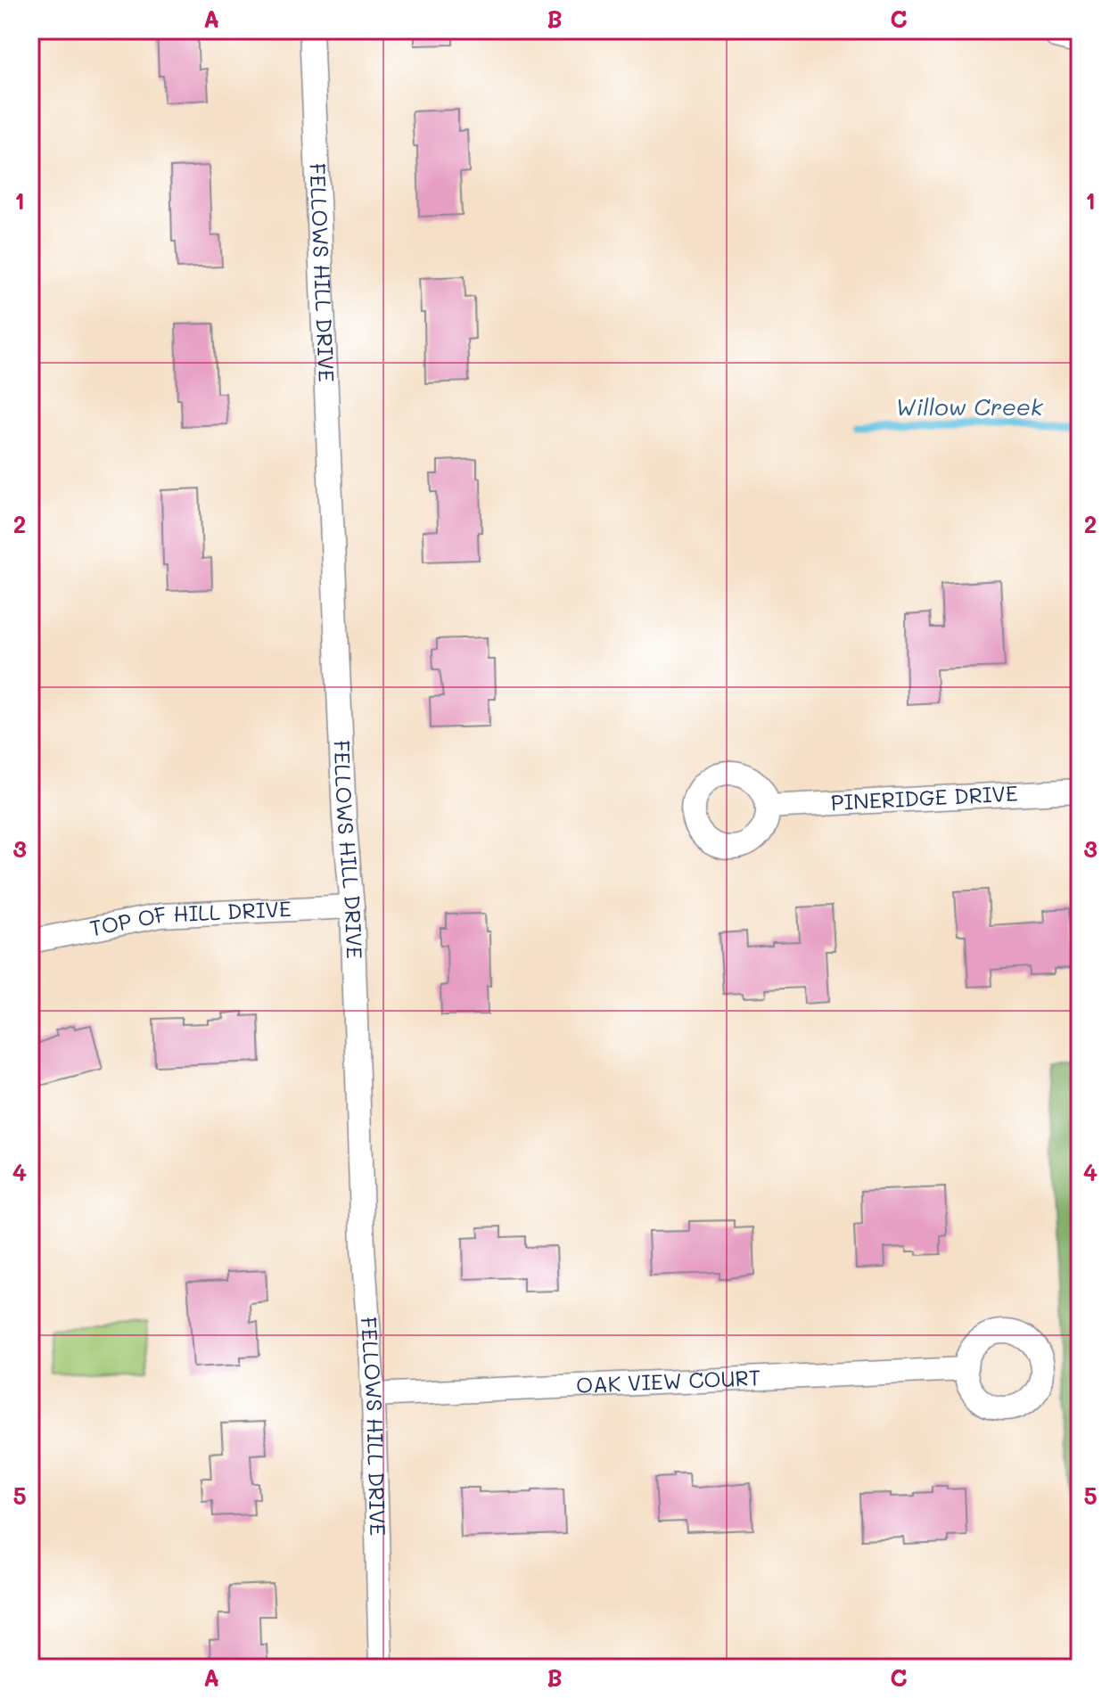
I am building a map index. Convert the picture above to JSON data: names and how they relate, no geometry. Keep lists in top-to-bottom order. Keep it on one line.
{"streets":{"street":["FELLOWS HILL DRIVE","PINERIDGE DRIVE","TOP OF HILL DRIVE","OAK VIEW COURT"]},"crossings":[["FELLOWS HILL DRIVE","TOP OF HILL DRIVE"],["FELLOWS HILL DRIVE","OAK VIEW COURT"]],"water":["Willow Creek"],"grid":{"columns":["A","B","C"],"rows":["1","2","3","4","5"]}}
